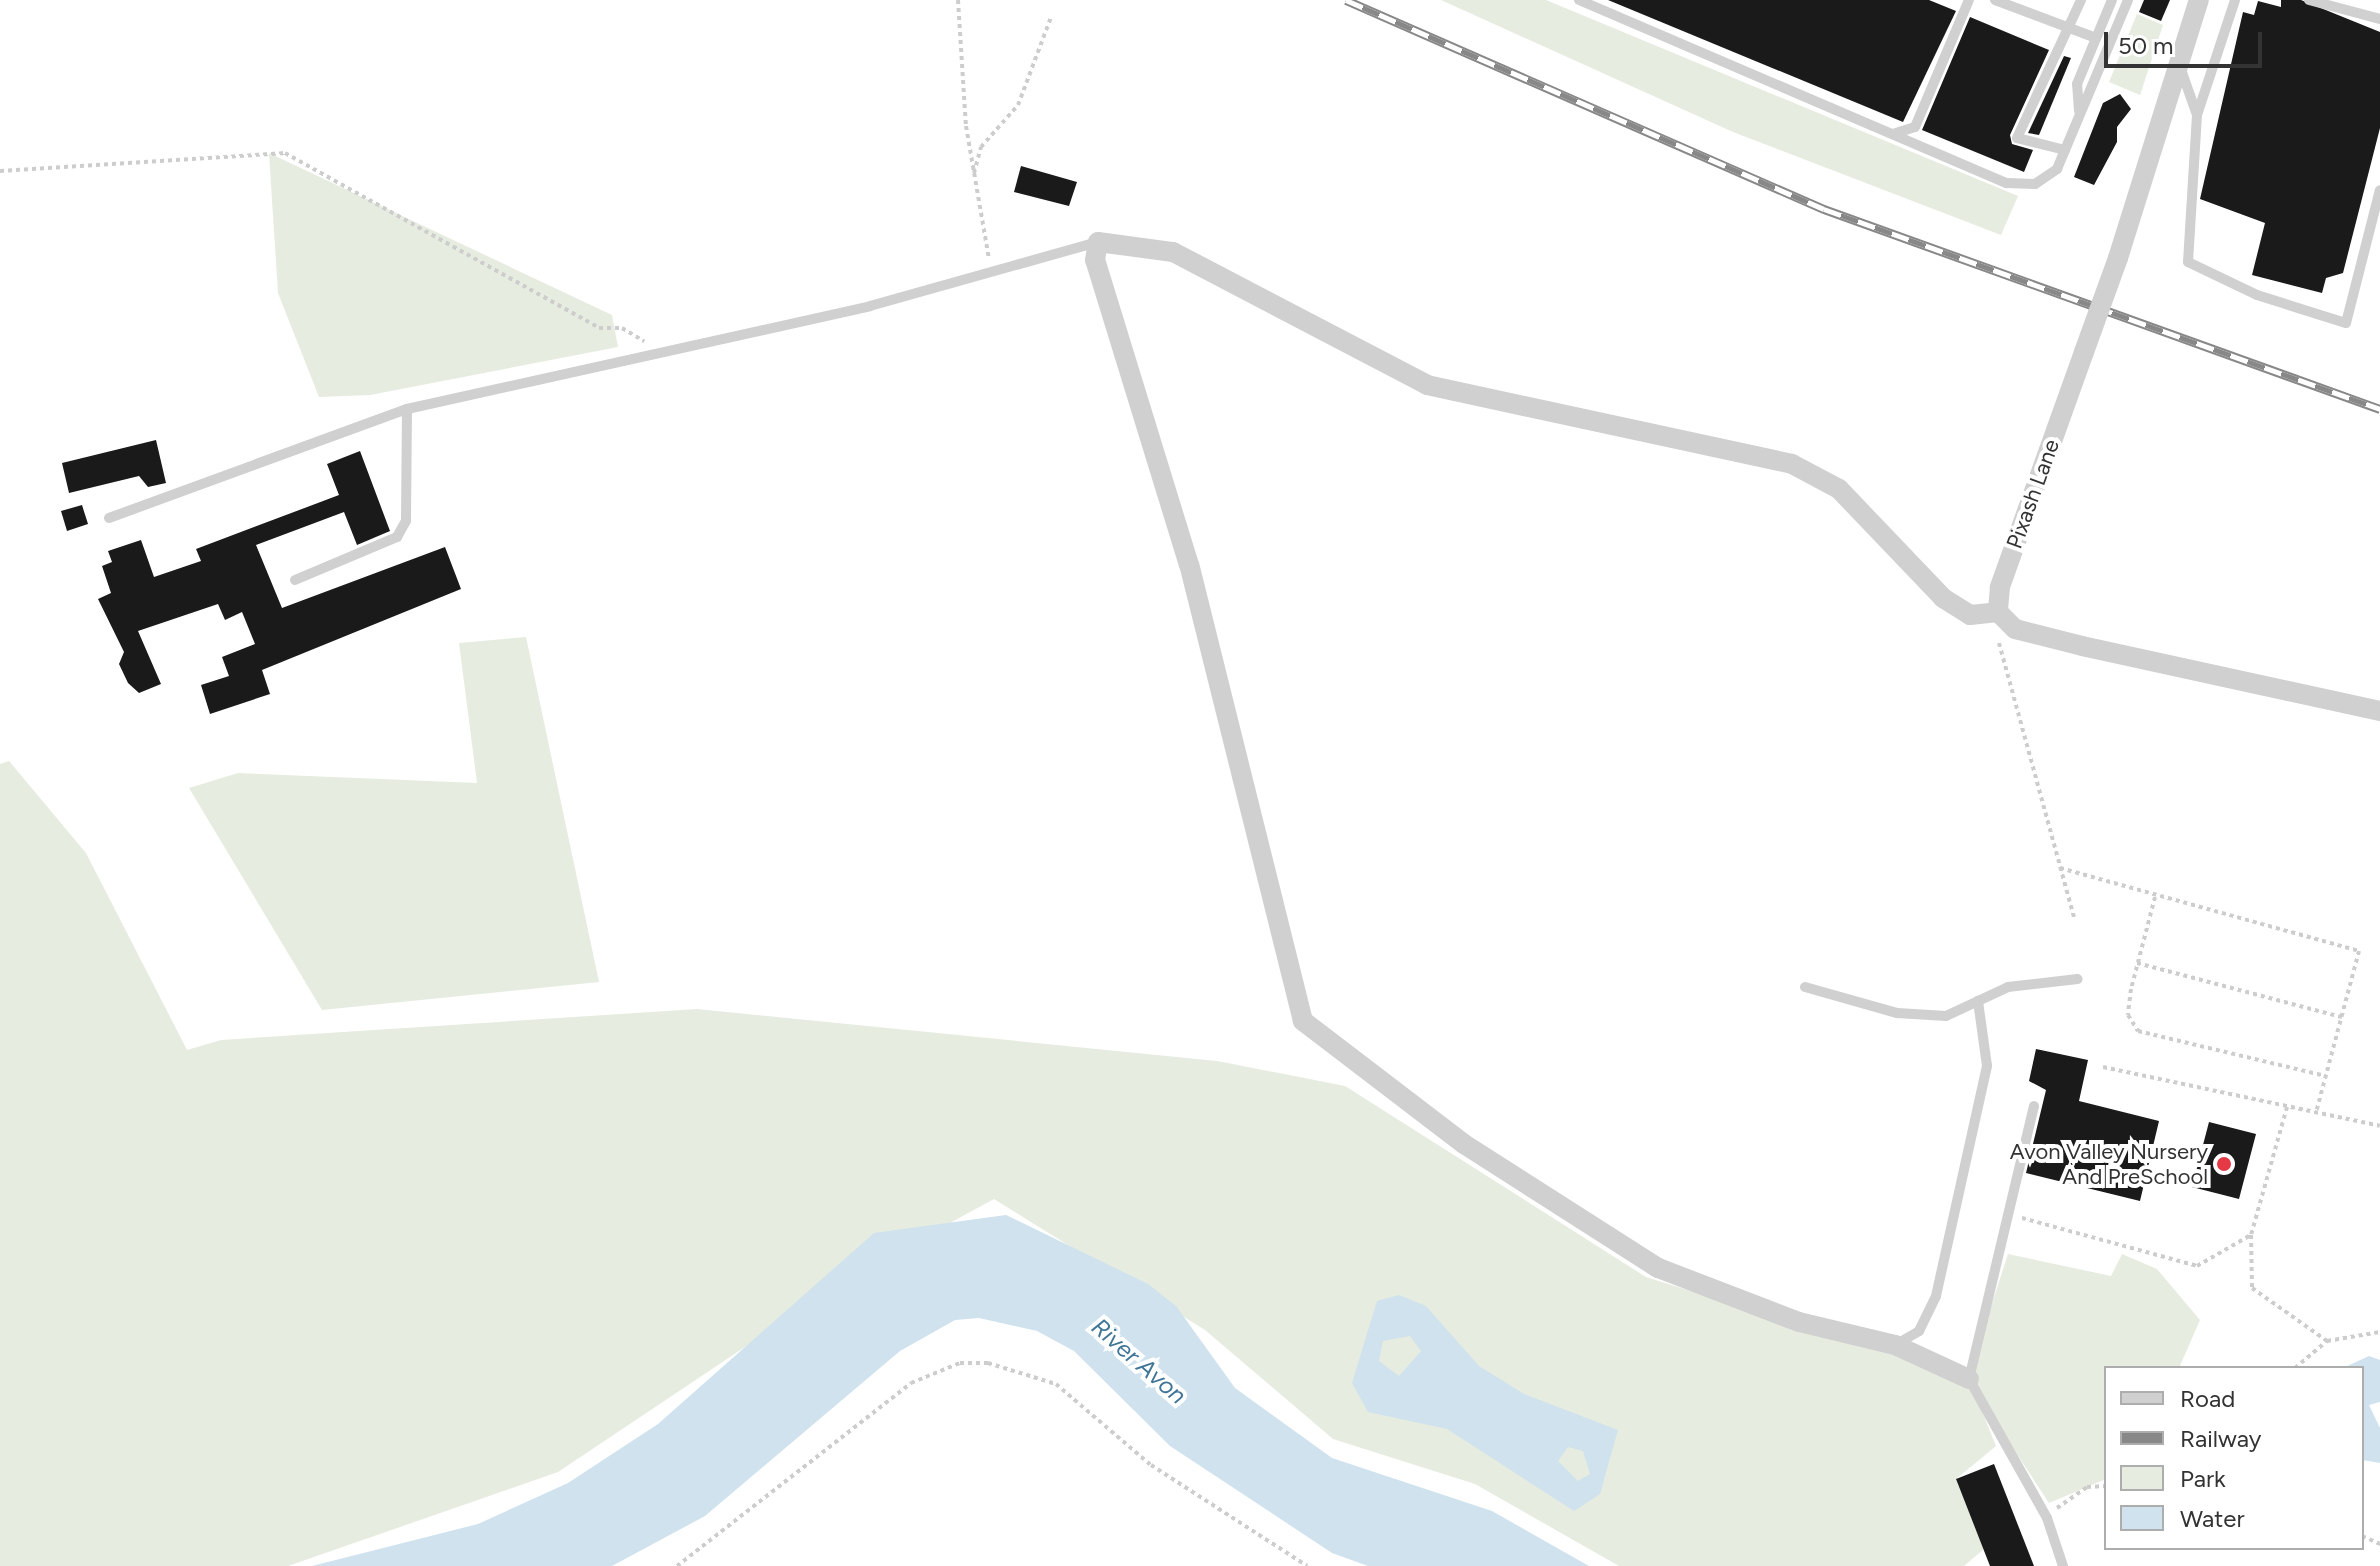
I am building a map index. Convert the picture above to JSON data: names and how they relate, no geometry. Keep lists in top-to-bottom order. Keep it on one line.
{"streets":{"street":["Pixash Lane"]},"water":["River Avon"],"places":["Avon Valley Nursery And PreSchool"],"legend":["Road","Railway","Park","Water"],"scale_bar":"50 m"}
